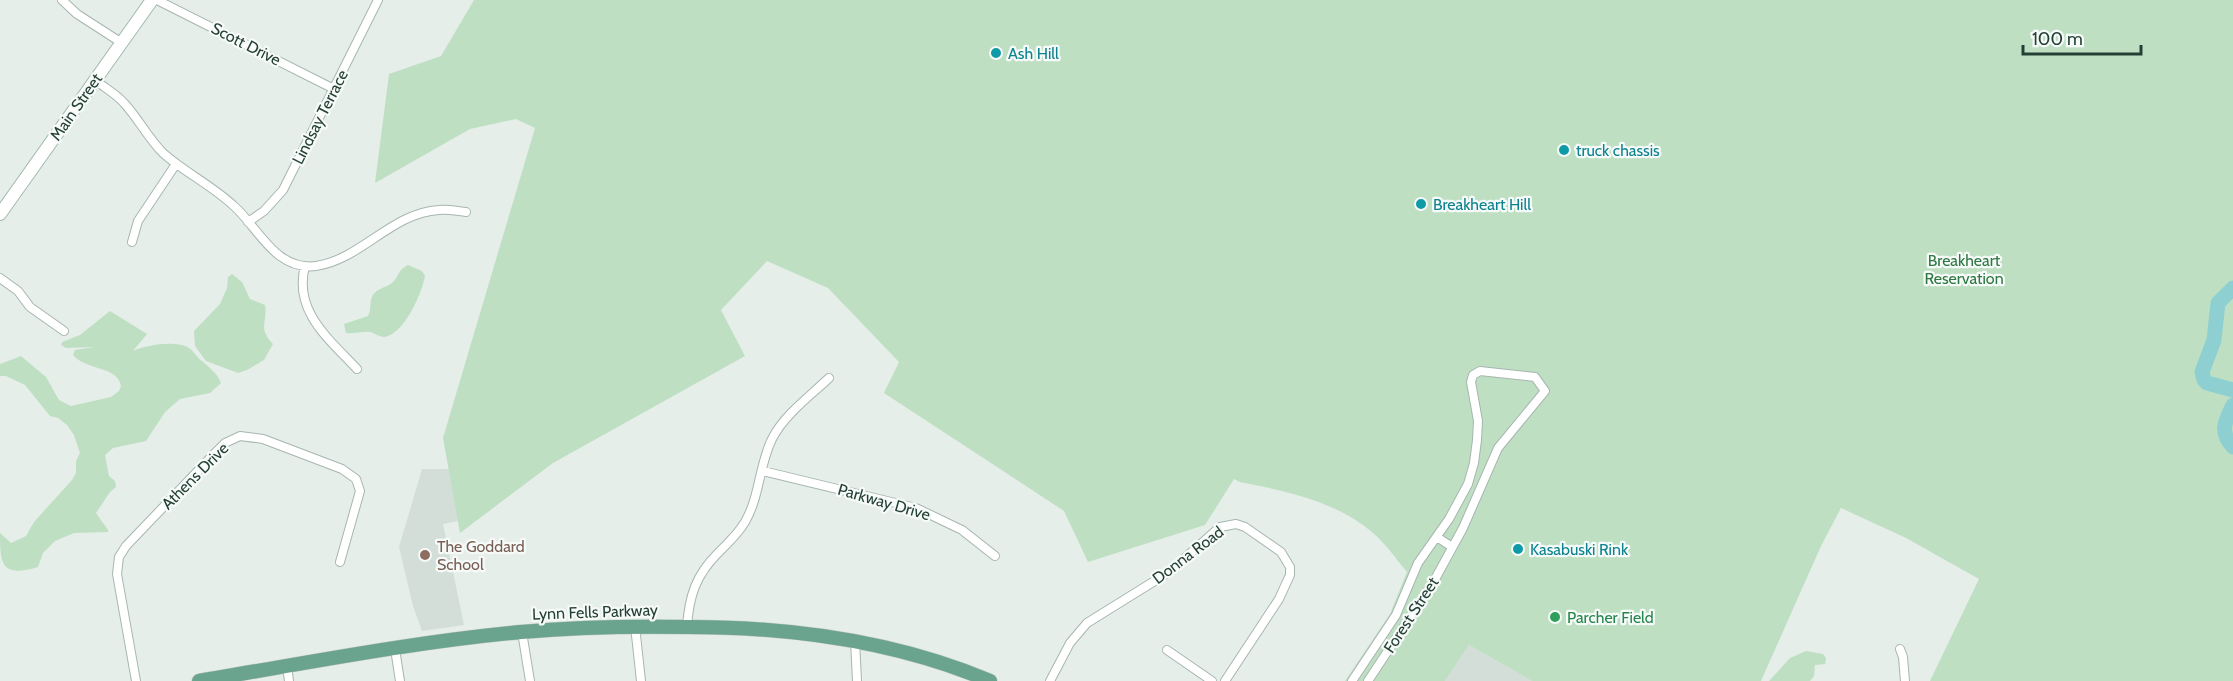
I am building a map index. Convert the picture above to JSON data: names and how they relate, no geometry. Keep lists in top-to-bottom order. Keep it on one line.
{"streets":{"main road":["Main Street","Lynn Fells Parkway"],"street":["Scott Drive","Lindsay Terrace","Athens Drive","Parkway Drive","Donna Road","Forest Street"]},"crossings":[["Scott Drive","Lindsay Terrace"]],"parks":["Breakheart Reservation"],"places":["Ash Hill","truck chassis","Breakheart Hill","Kasabuski Rink","The Goddard School","Parcher Field"],"scale_bar":"100 m"}
